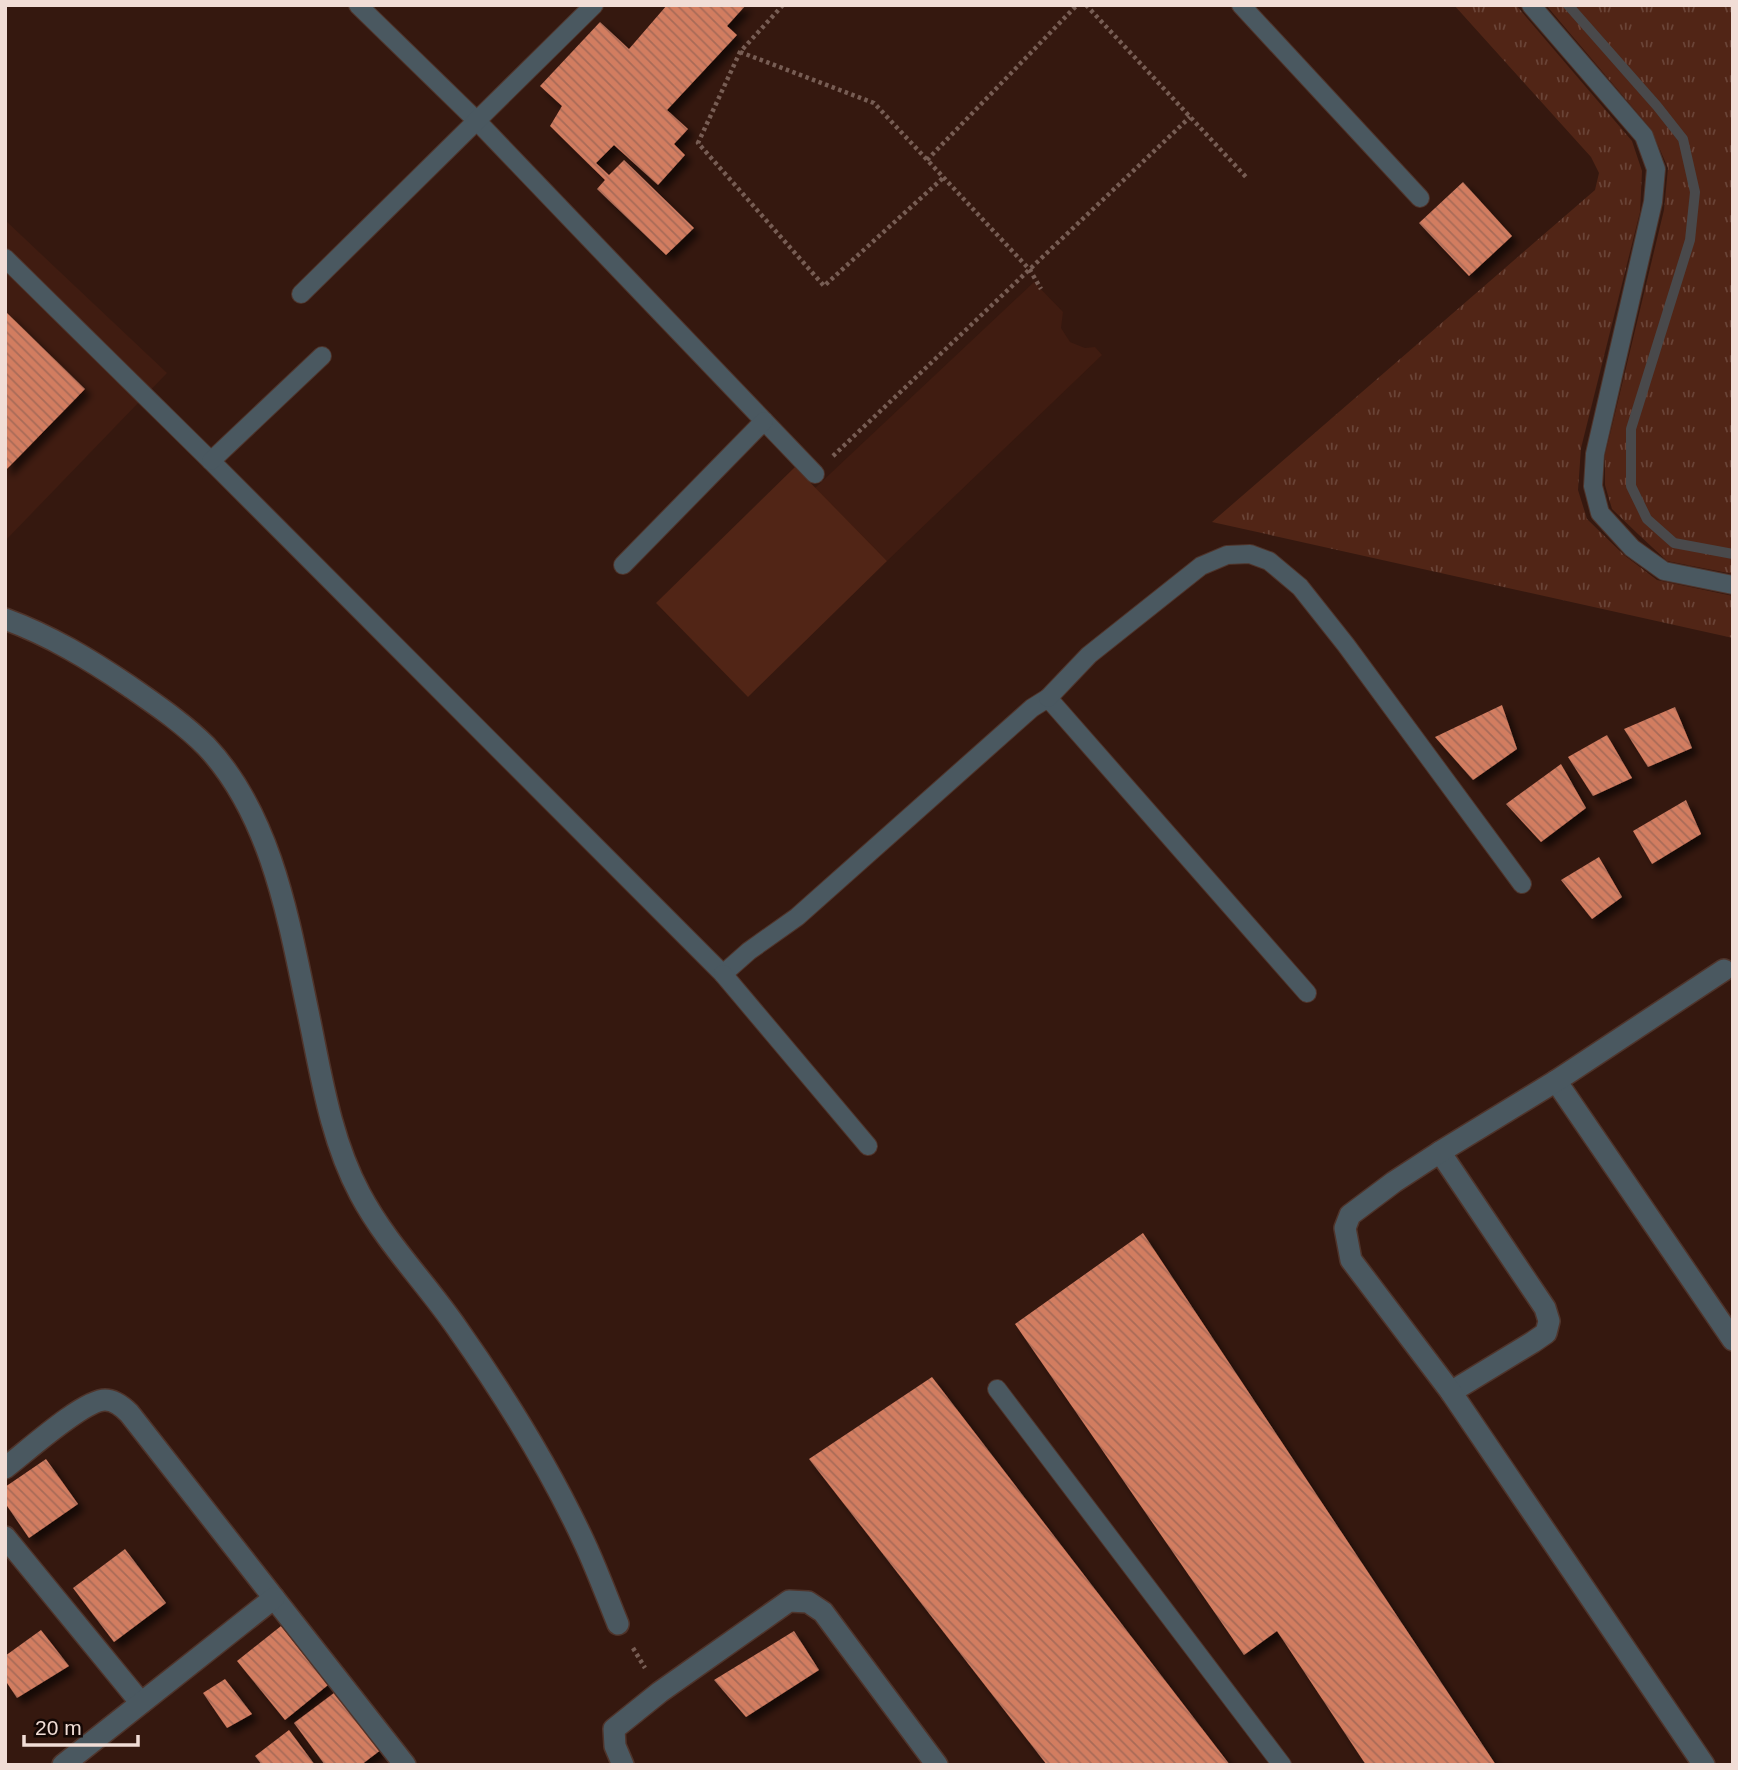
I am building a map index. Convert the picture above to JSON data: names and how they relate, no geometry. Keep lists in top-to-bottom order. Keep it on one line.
{"scale_bar":"20 m"}
